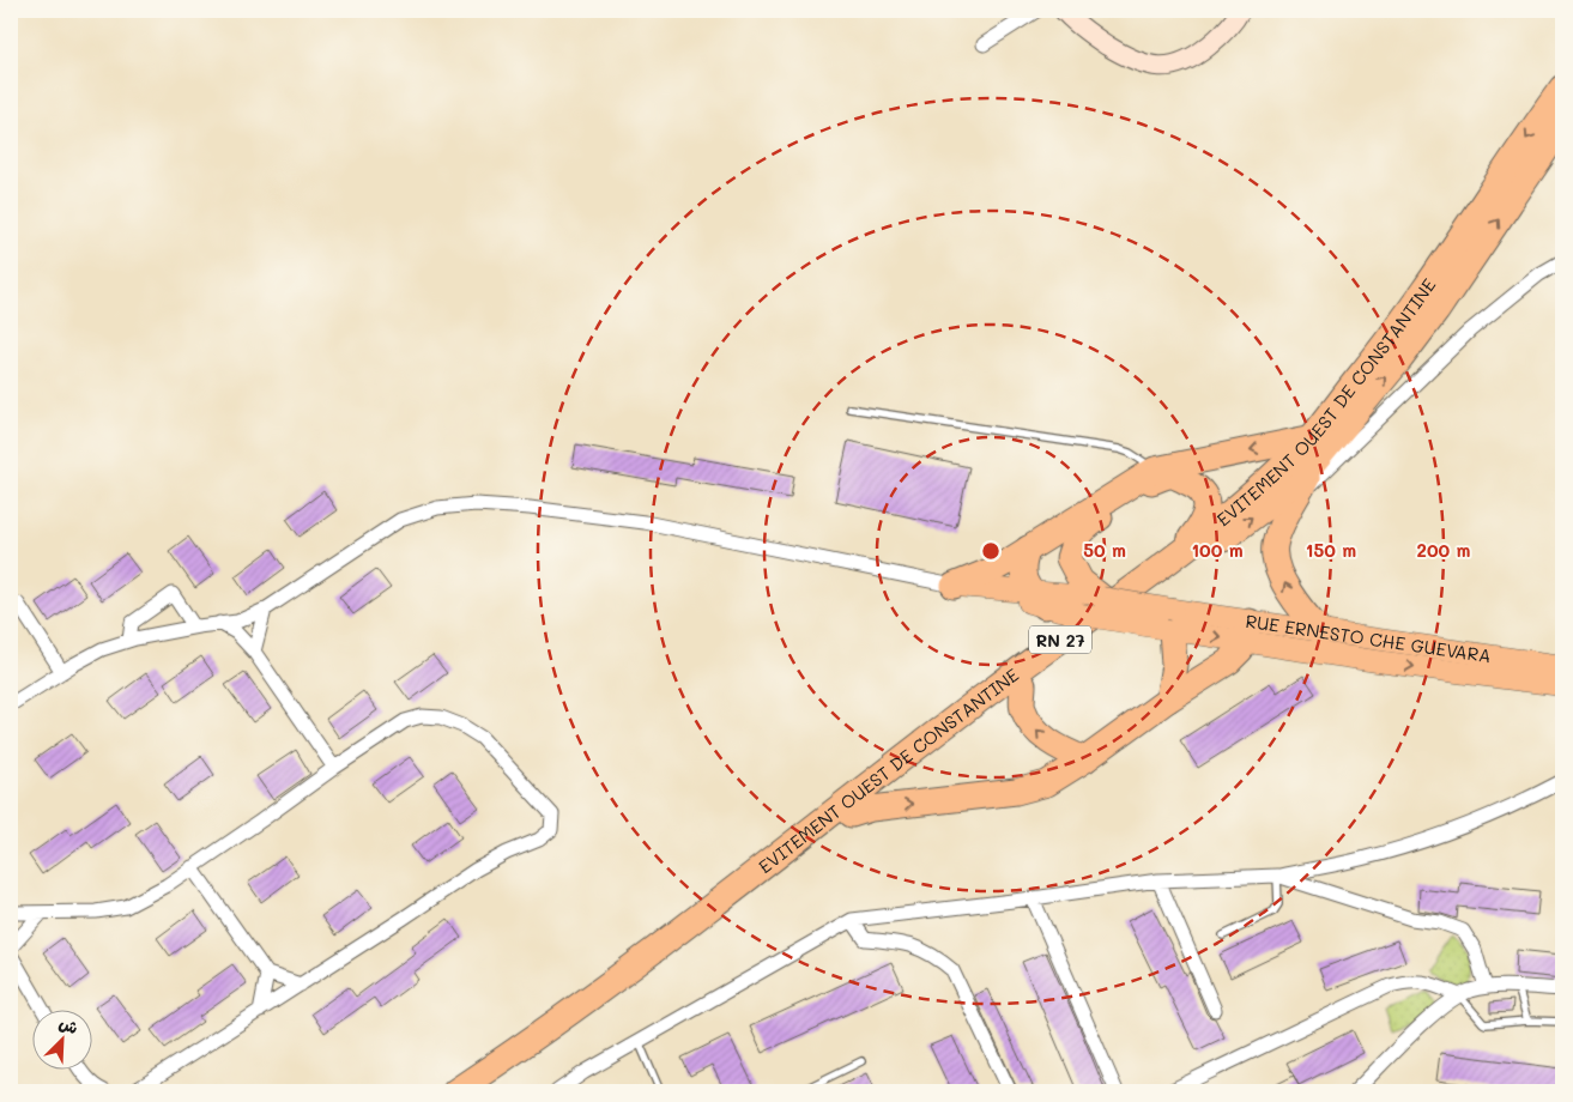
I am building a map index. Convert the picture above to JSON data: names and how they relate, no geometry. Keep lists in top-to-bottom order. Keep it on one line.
{"streets":{"highway":["EVITEMENT OUEST DE CONSTANTINE","RN 27"],"main road":["RUE ERNESTO CHE GUEVARA"]},"north":"top right","rings":["50 m","100 m","150 m","200 m"]}
